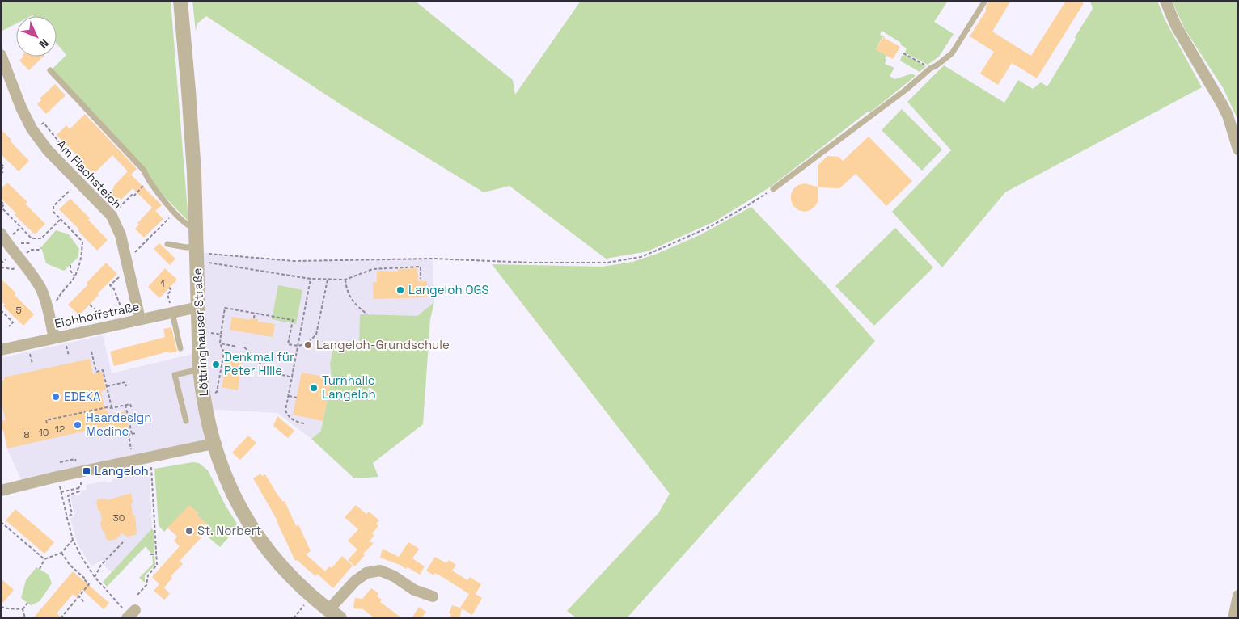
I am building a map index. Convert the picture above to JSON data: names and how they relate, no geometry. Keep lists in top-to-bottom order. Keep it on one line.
{"streets":{"street":["Am Flachsteich","Eichhoffstraße","Löttringhauser Straße"]},"crossings":[["Am Flachsteich","Eichhoffstraße"],["Eichhoffstraße","Löttringhauser Straße"]],"places":{"other":["Langeloh OGS","Langeloh-Grundschule","Denkmal für Peter Hille","Turnhalle Langeloh","EDEKA","Haardesign Medine","St. Norbert"],"transit":["Langeloh"]},"house_numbers":["1","5","12","10","8","30"],"north":"bottom right"}
